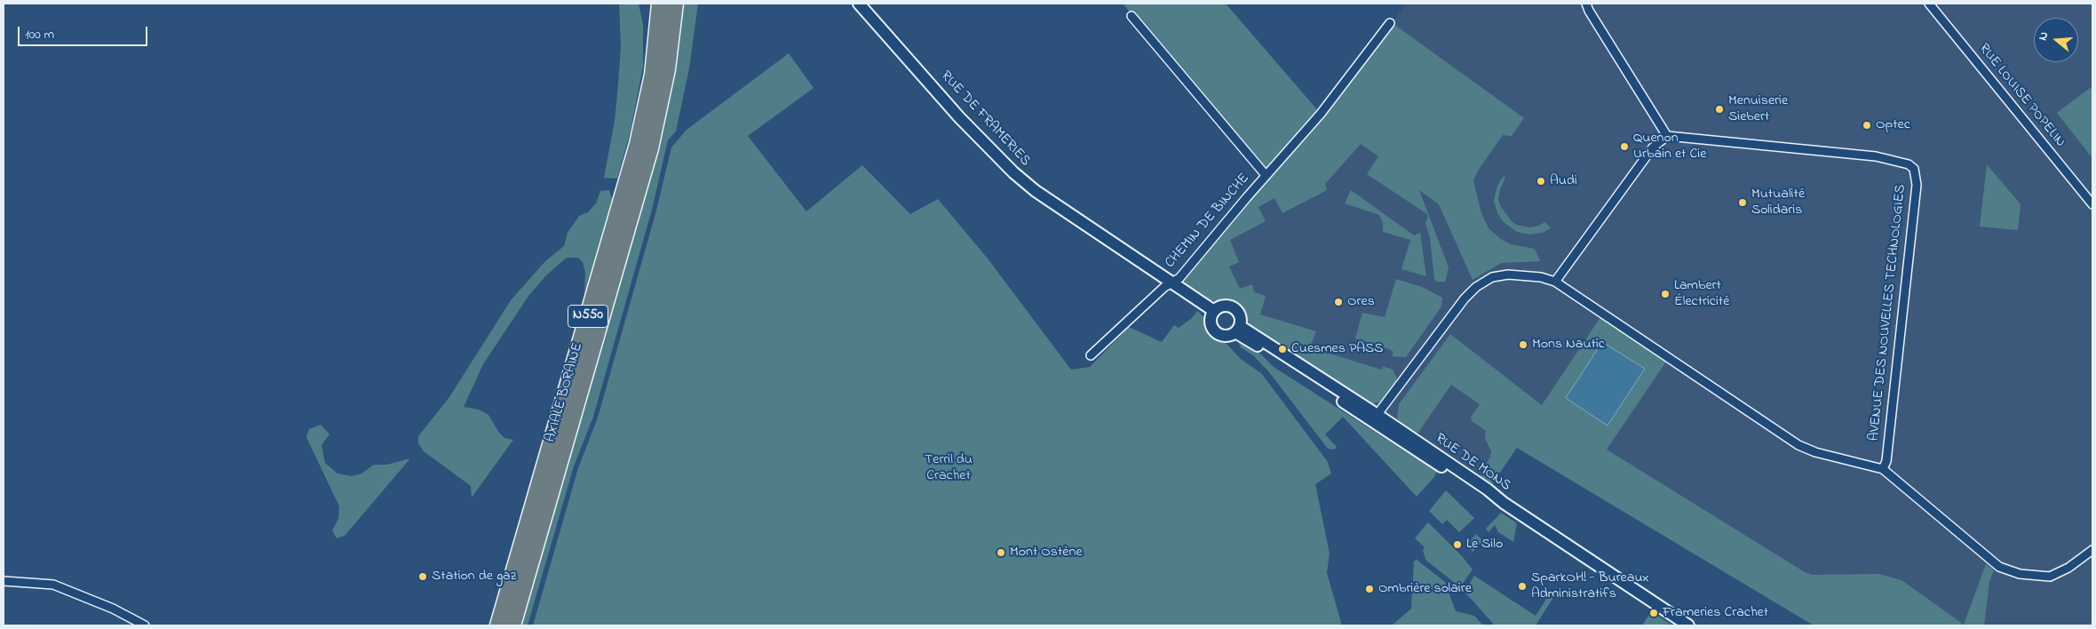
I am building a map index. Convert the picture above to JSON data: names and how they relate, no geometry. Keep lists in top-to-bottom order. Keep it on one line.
{"streets":{"highway":["N550","AXIALE BORAINE"],"main road":["RUE DE FRAMERIES","RUE DE MONS"],"street":["RUE LOUISE POPELIN","CHEMIN DE BINCHE","AVENUE DES NOUVELLES TECHNOLOGIES"]},"crossings":[["RUE DE FRAMERIES","CHEMIN DE BINCHE"]],"parks":["Terril du Crachet"],"places":["Menuiserie Siebert","Optec","Quenon Urbain et Cie","Audi","Mutualité Solidaris","Lambert Électricité","Ores","Mons Nautic","Cuesmes PASS","Le Silo","Mont Ostène","Station de gaz","SparkOH! - Bureaux Administratifs","Ombrière solaire","Frameries Crachet"],"scale_bar":"100 m","north":"left"}
